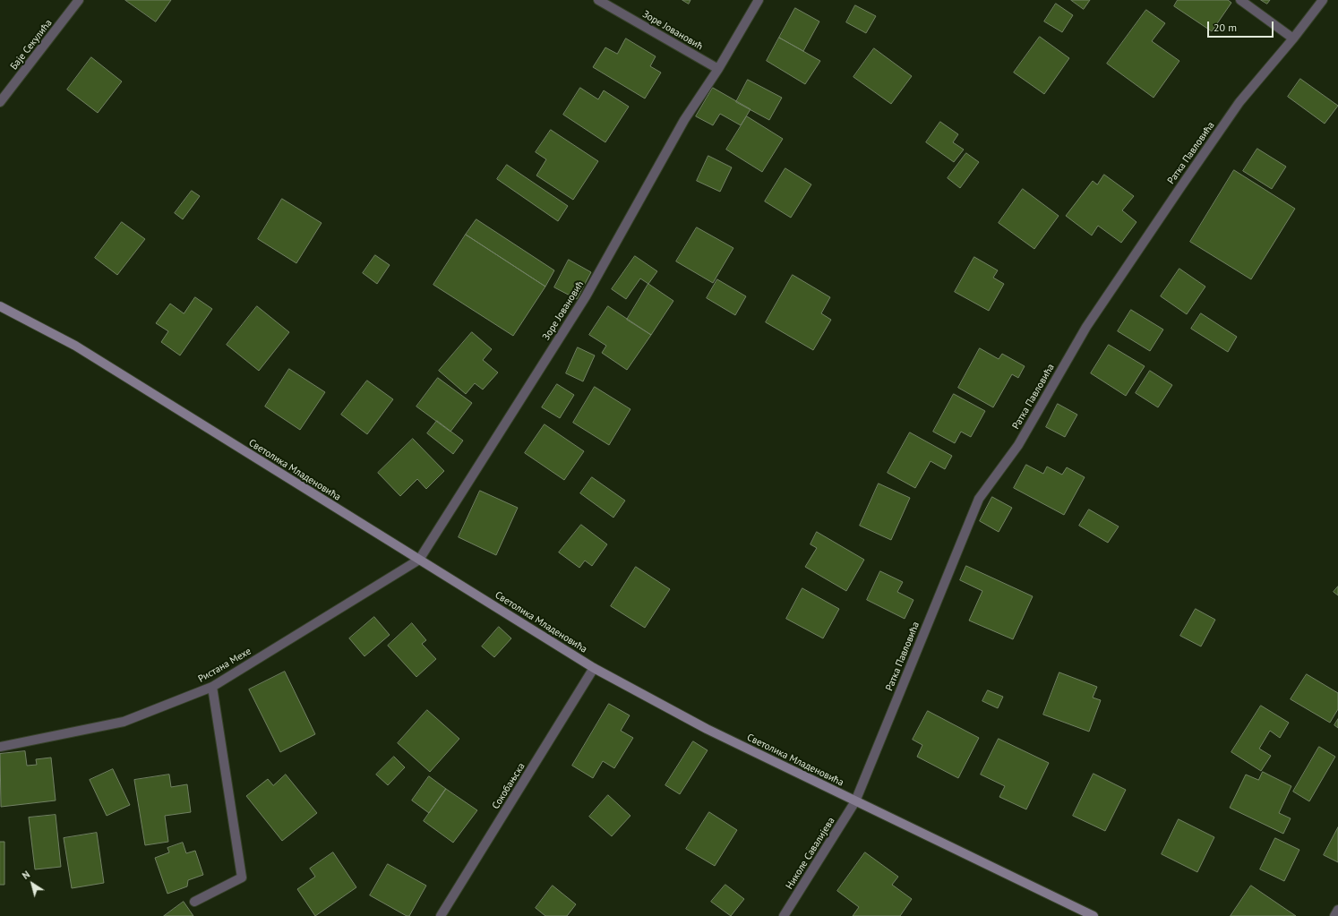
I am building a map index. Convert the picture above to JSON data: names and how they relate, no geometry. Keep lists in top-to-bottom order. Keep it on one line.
{"streets":{"street":["Зоре Јовановић","Баје Секулића","Ратка Павловића","Светолика Младеновића","Ристана Мехе","Сокобањска","Николе Савалијева"]},"crossings":[["Зоре Јовановић","Светолика Младеновића"],["Зоре Јовановић","Ристана Мехе"],["Ратка Павловића","Светолика Младеновића"],["Ратка Павловића","Николе Савалијева"],["Светолика Младеновића","Ристана Мехе"],["Светолика Младеновића","Сокобањска"],["Светолика Младеновића","Николе Савалијева"]],"scale_bar":"20 m","north":"top left"}
